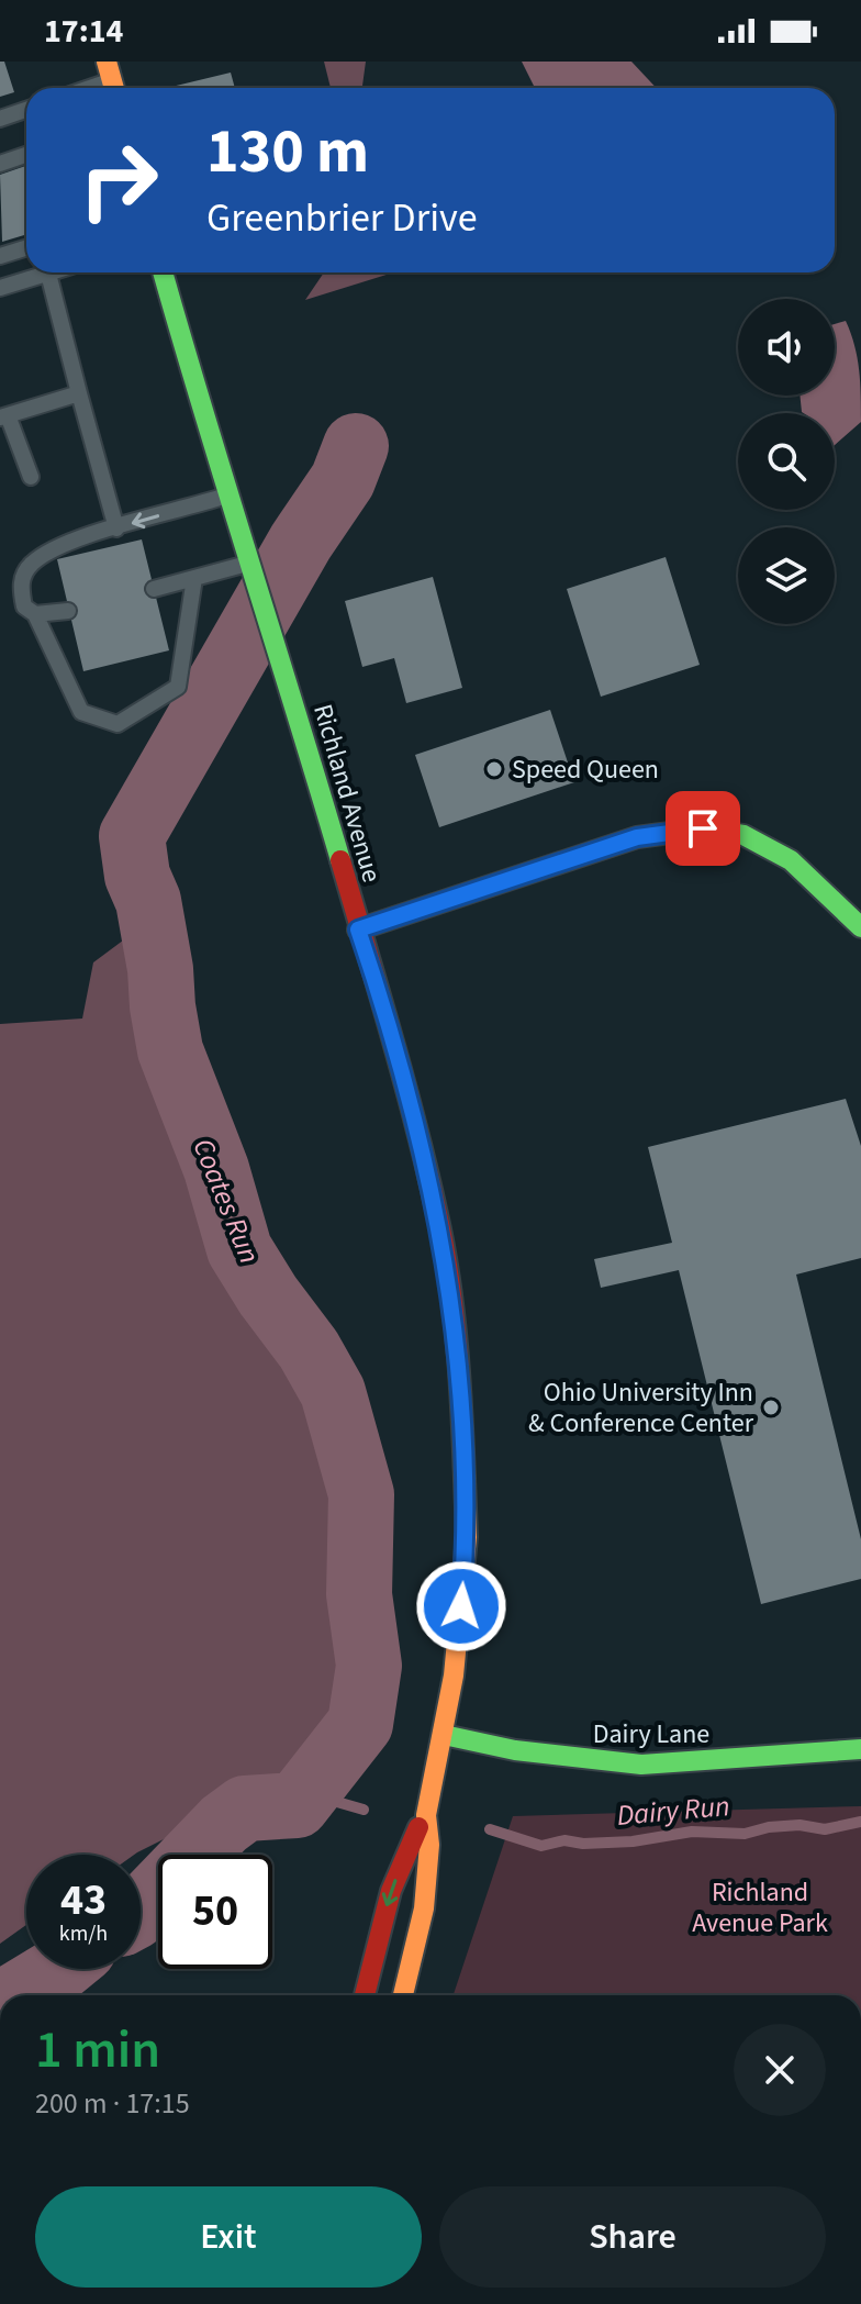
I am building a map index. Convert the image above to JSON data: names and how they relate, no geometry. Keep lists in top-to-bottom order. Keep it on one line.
{"streets":{"main road":["Richland Avenue","Dairy Lane"]},"crossings":[["Richland Avenue","Dairy Lane"]],"water":["Coates Run","Dairy Run"],"parks":["Richland Avenue Park"],"places":["Speed Queen","Ohio University Inn & Conference Center"],"page":{"status":"17:14","turn":["130 m","Greenbrier Drive"],"speed":"43 km/h","limit":"50","heading":["1 min","200 m · 17:15"],"buttons":["Exit","Share"]}}
